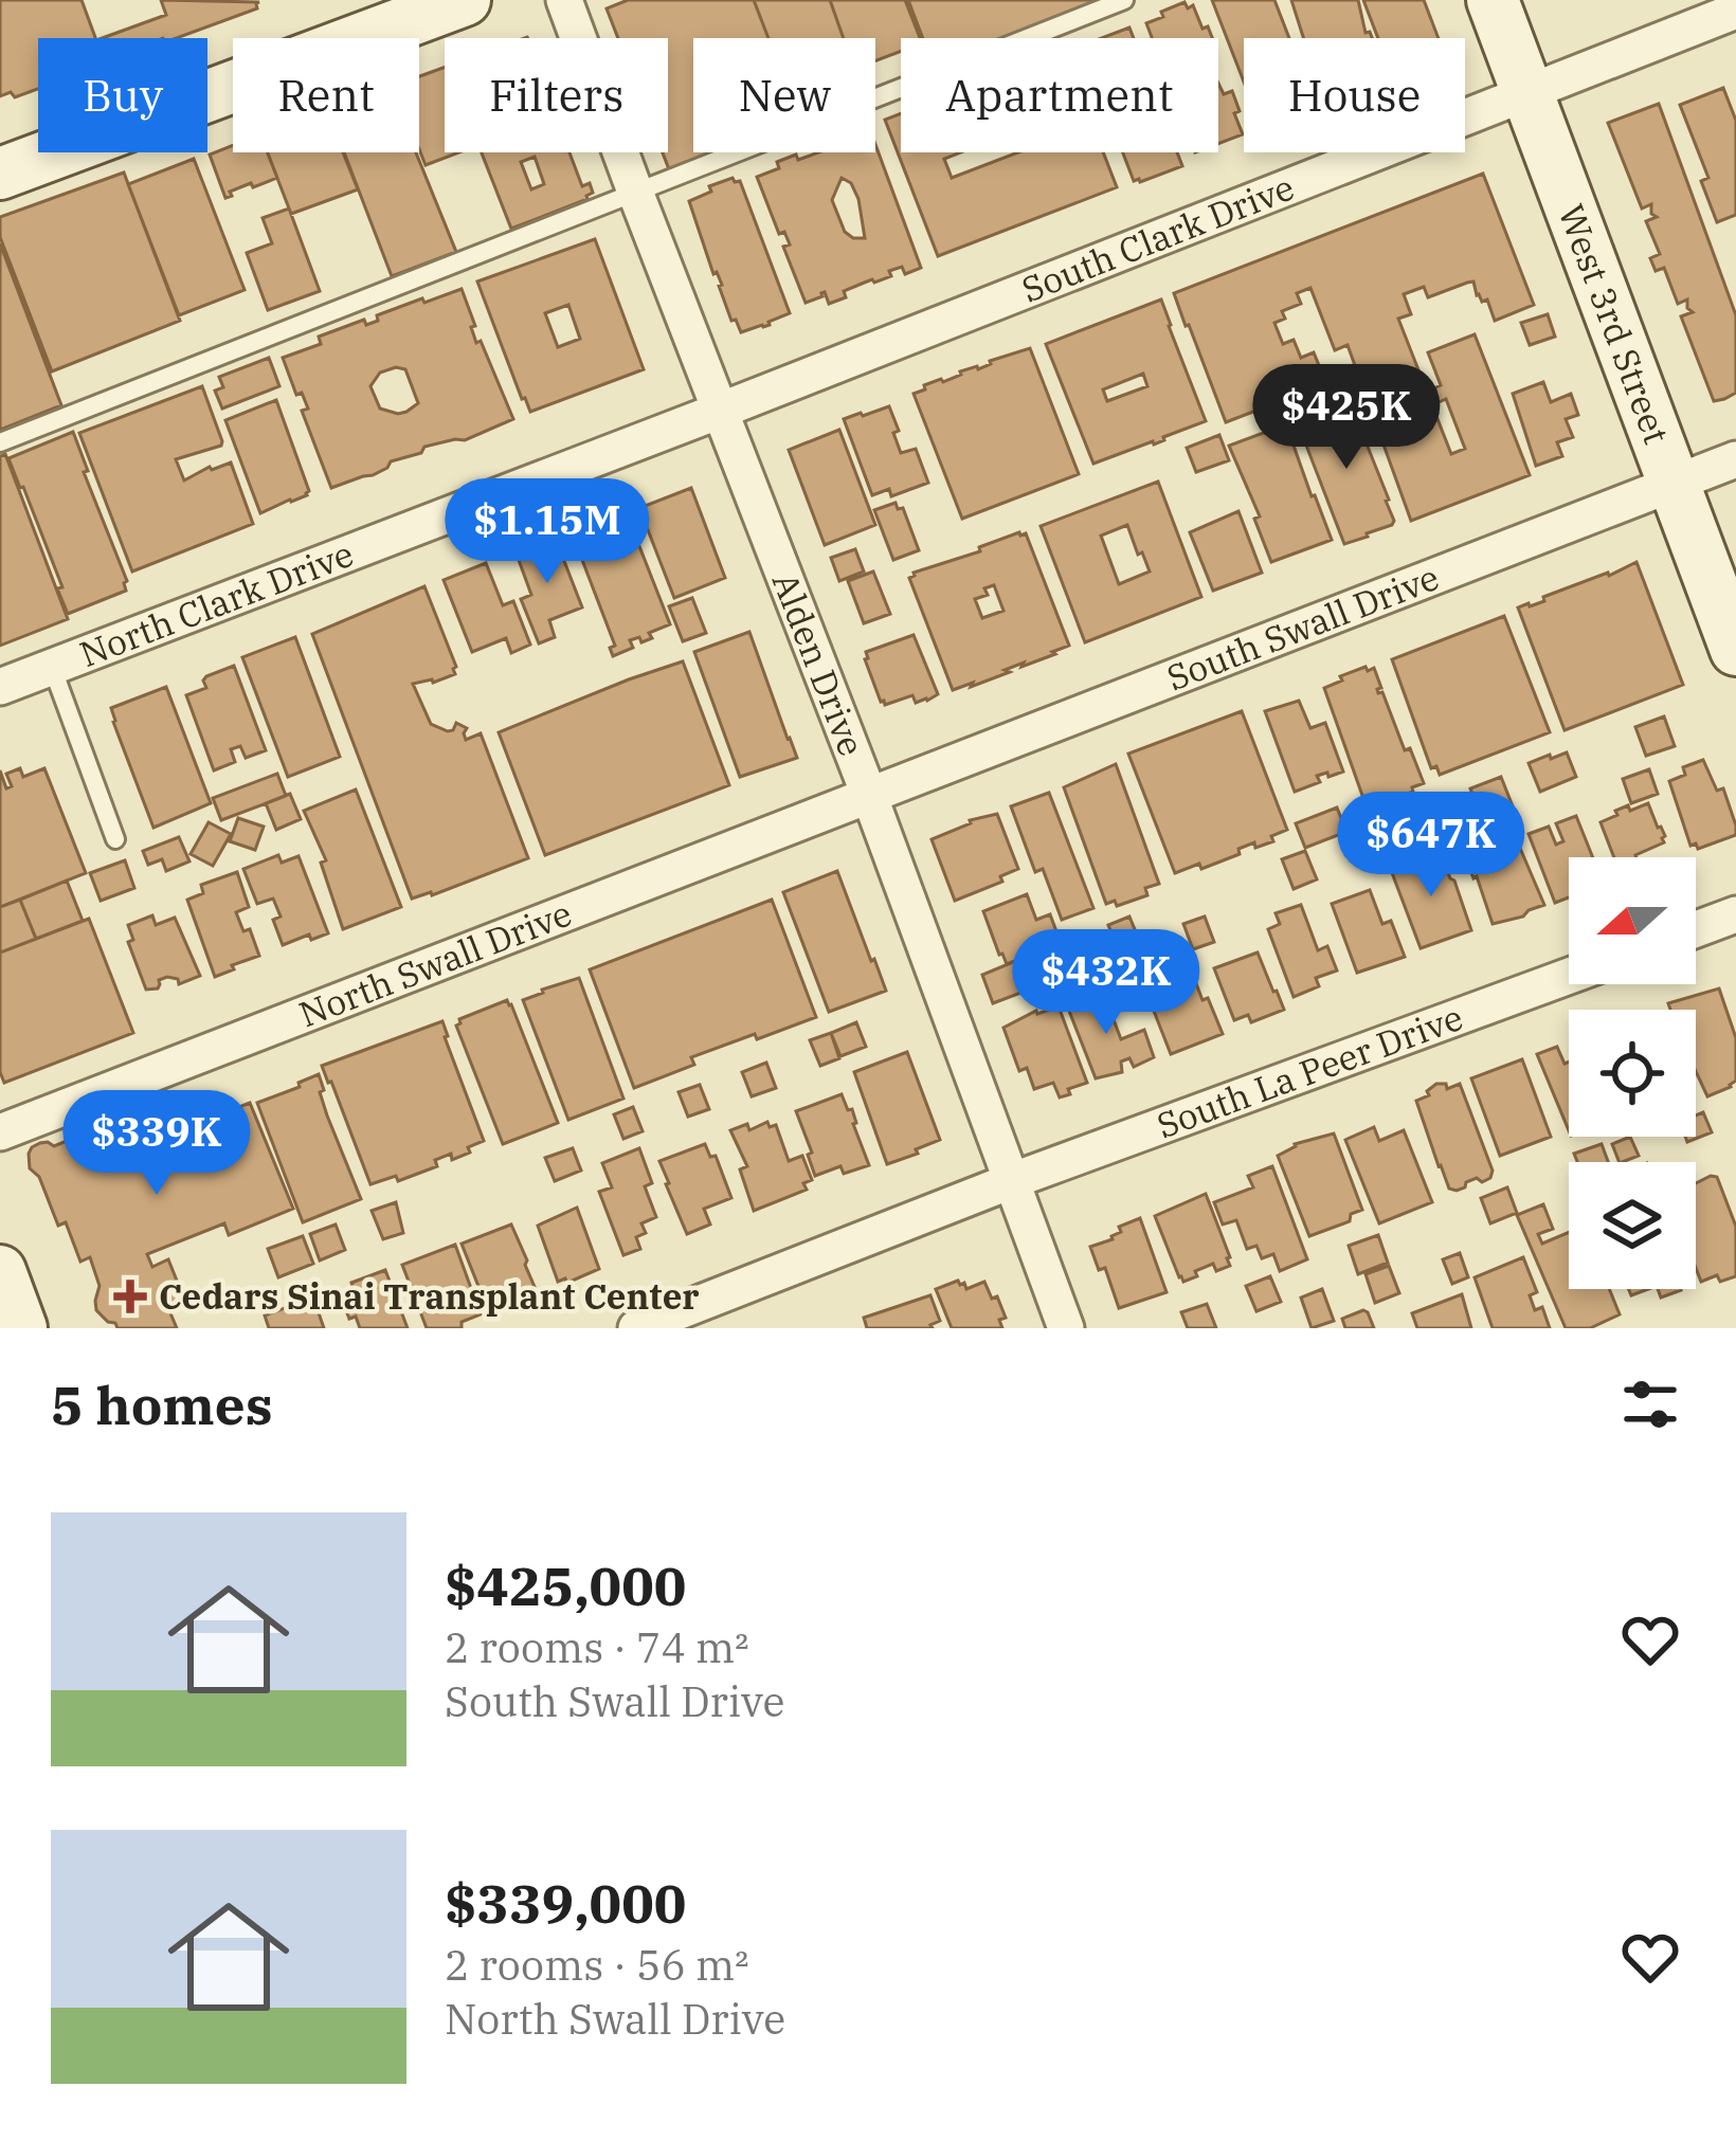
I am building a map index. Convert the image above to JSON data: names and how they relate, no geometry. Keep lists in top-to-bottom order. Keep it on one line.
{"streets":{"street":["South Clark Drive","West 3rd Street","North Clark Drive","South Swall Drive","Alden Drive","North Swall Drive","South La Peer Drive"]},"crossings":[["South Clark Drive","West 3rd Street"],["South Clark Drive","North Clark Drive"],["South Clark Drive","Alden Drive"],["West 3rd Street","South Swall Drive"],["North Clark Drive","Alden Drive"],["South Swall Drive","Alden Drive"],["South Swall Drive","North Swall Drive"],["Alden Drive","North Swall Drive"],["Alden Drive","South La Peer Drive"]],"places":{"health":["Cedars Sinai Transplant Center"]},"north":"left","page":{"chip":["Buy","Rent","Filters","New","Apartment","House"],"price":["$425K","$1.15M","$647K","$432K","$339K"],"heading":"5 homes","list":[{"name":"$425,000","note":"2 rooms · 74 m² · South Swall Drive"},{"name":"$339,000","note":"2 rooms · 56 m² · North Swall Drive"}]}}
